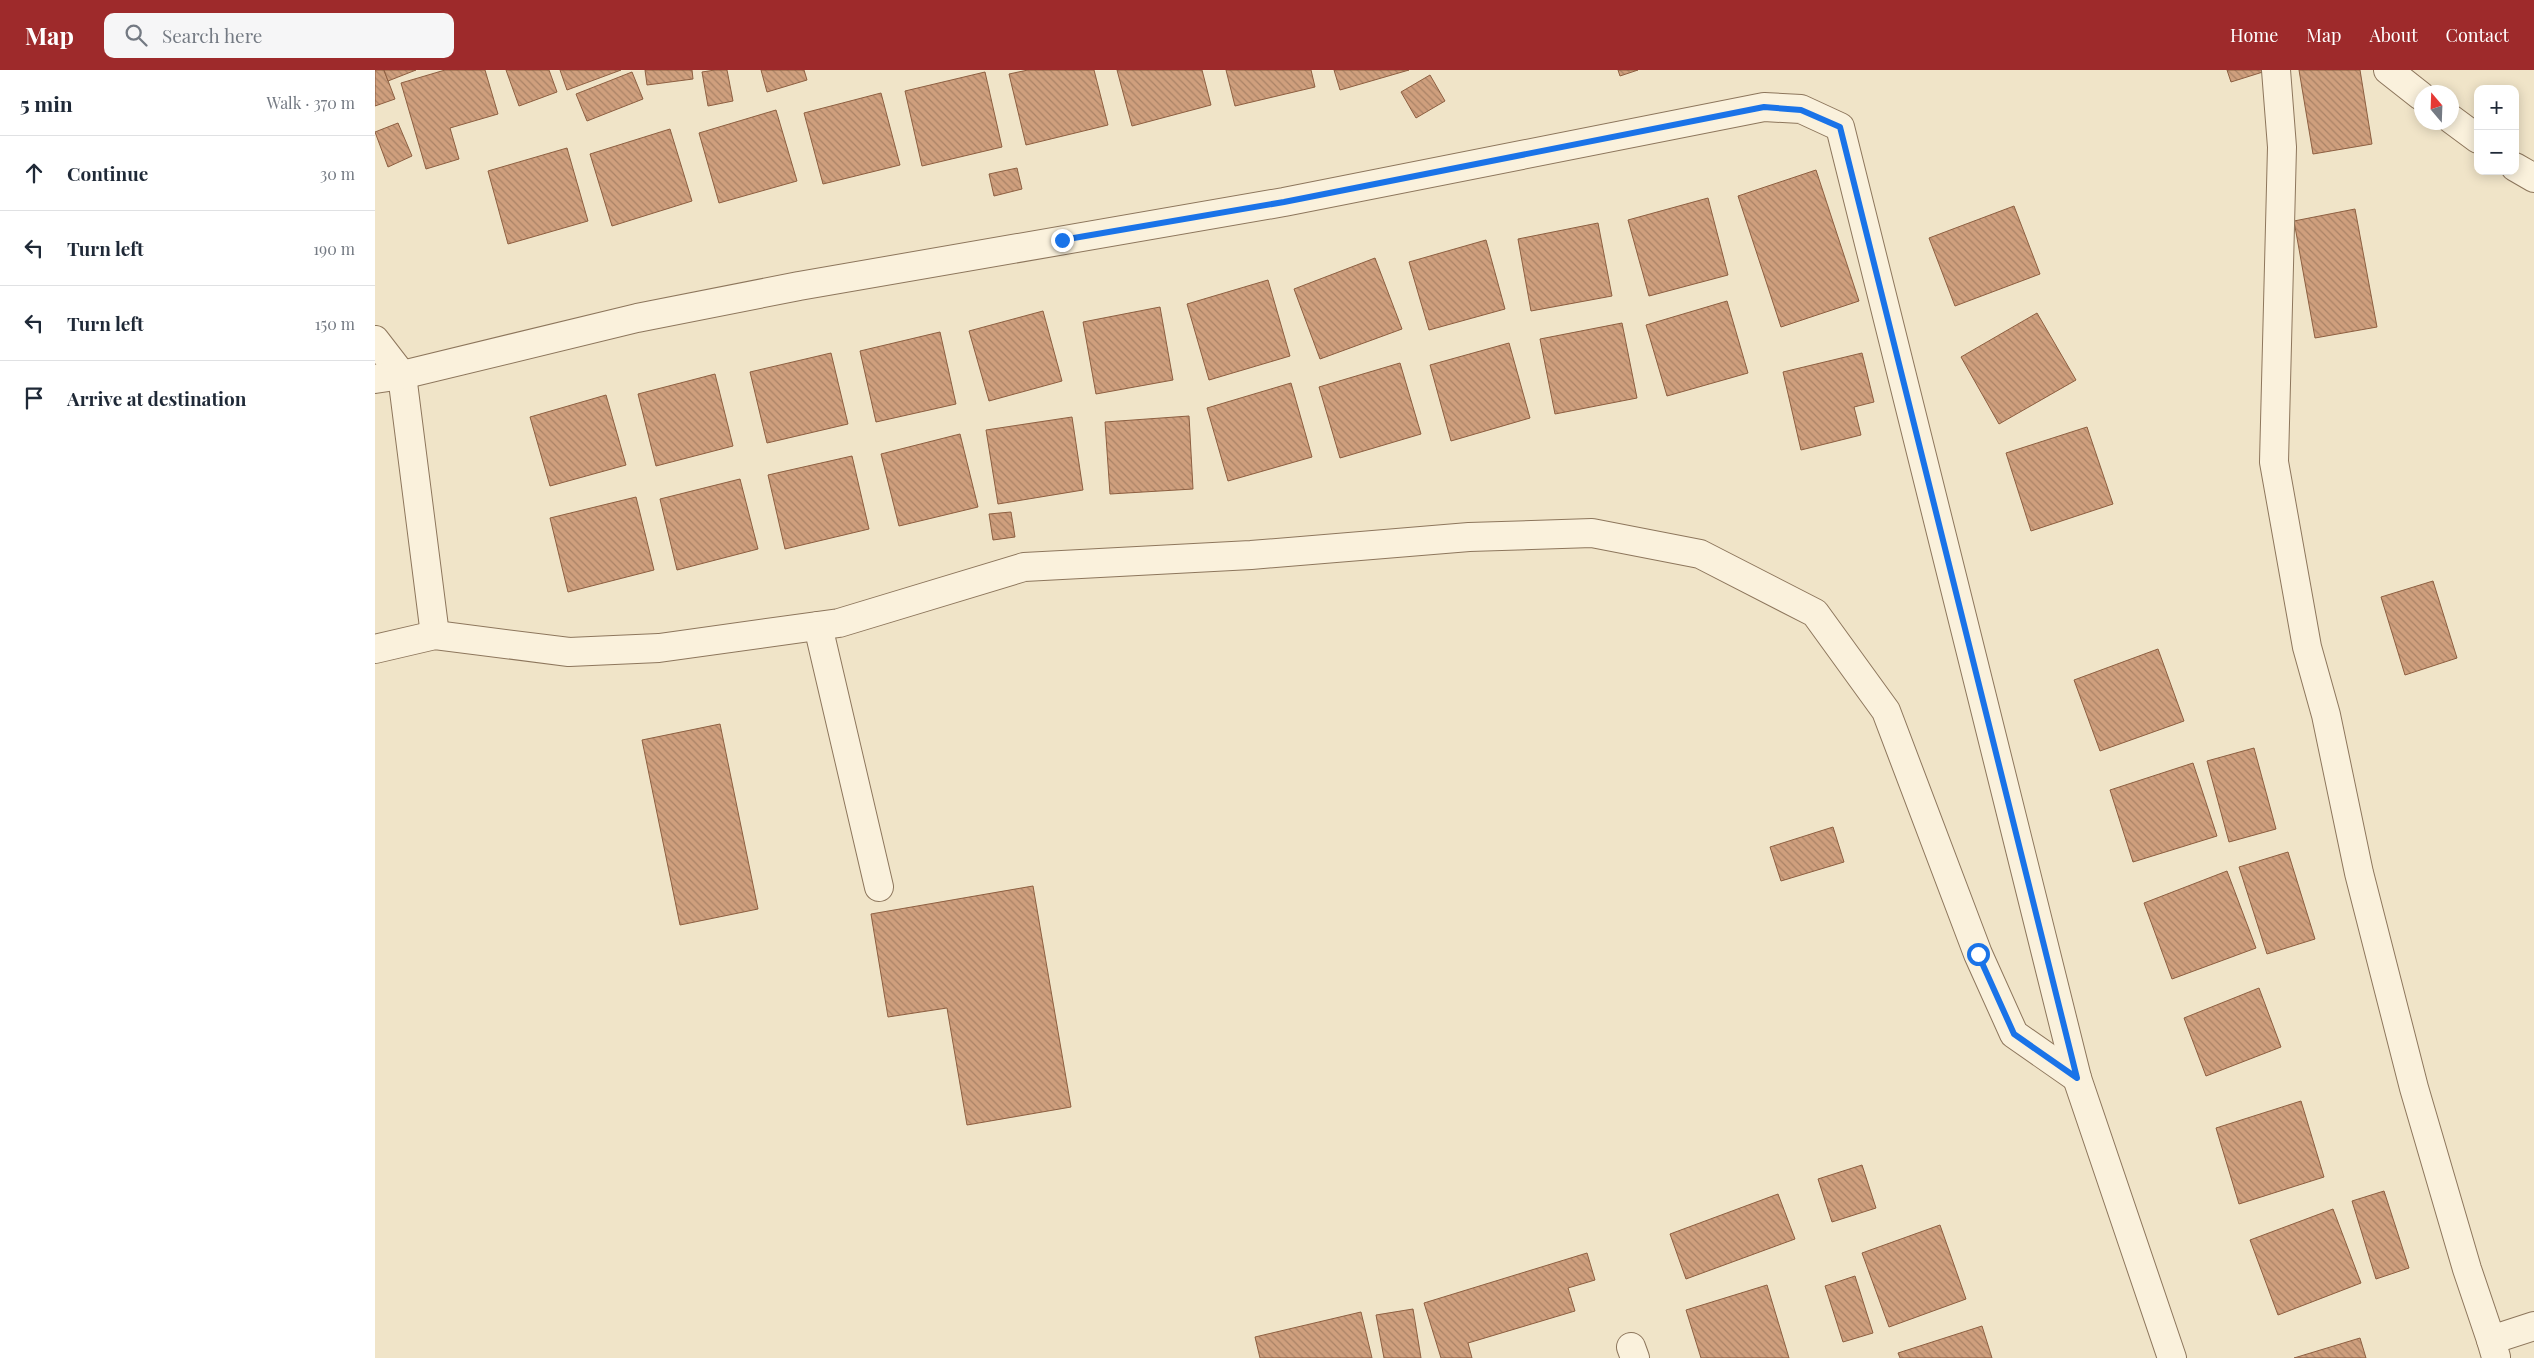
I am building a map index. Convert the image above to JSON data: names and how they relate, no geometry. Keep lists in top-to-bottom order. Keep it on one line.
{"north":"top","page":{"header":"Map","search":"Search here","nav":["Home","Map","About","Contact"],"heading":["5 min","Walk · 370 m"],"map_buttons":["+","−"],"list":[["Continue","30 m"],["Turn left","190 m"],["Turn left","150 m"],"Arrive at destination"]}}
